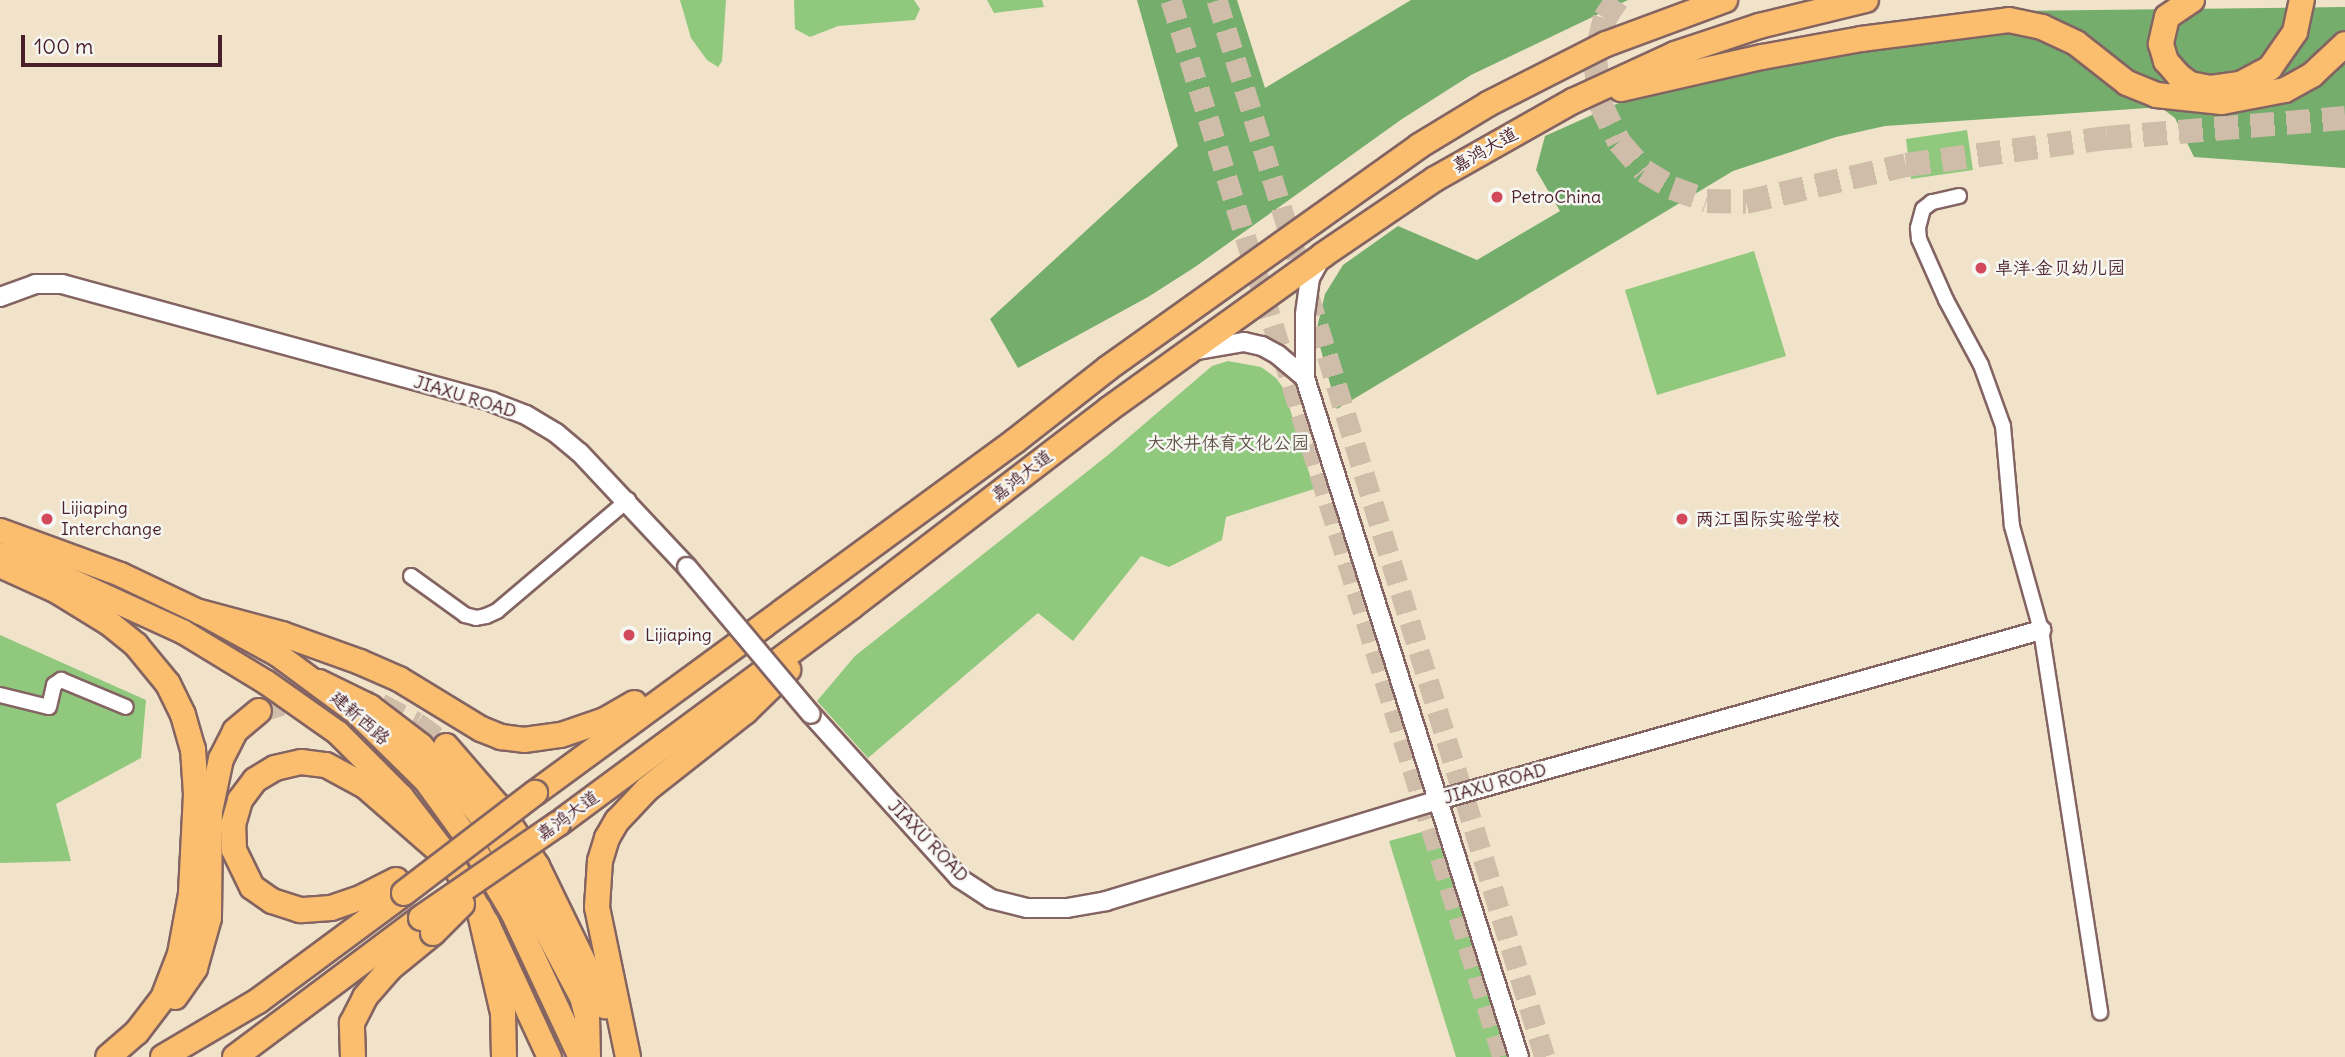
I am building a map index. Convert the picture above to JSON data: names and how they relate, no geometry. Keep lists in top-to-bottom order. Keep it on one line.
{"streets":{"highway":["嘉鸿大道"],"main road":["建新西路"],"street":["JIAXU ROAD"]},"parks":["大水井体育文化公园"],"places":["PetroChina","卓洋·金贝幼儿园","Lijiaping Interchange","两江国际实验学校","Lijiaping"],"scale_bar":"100 m"}
